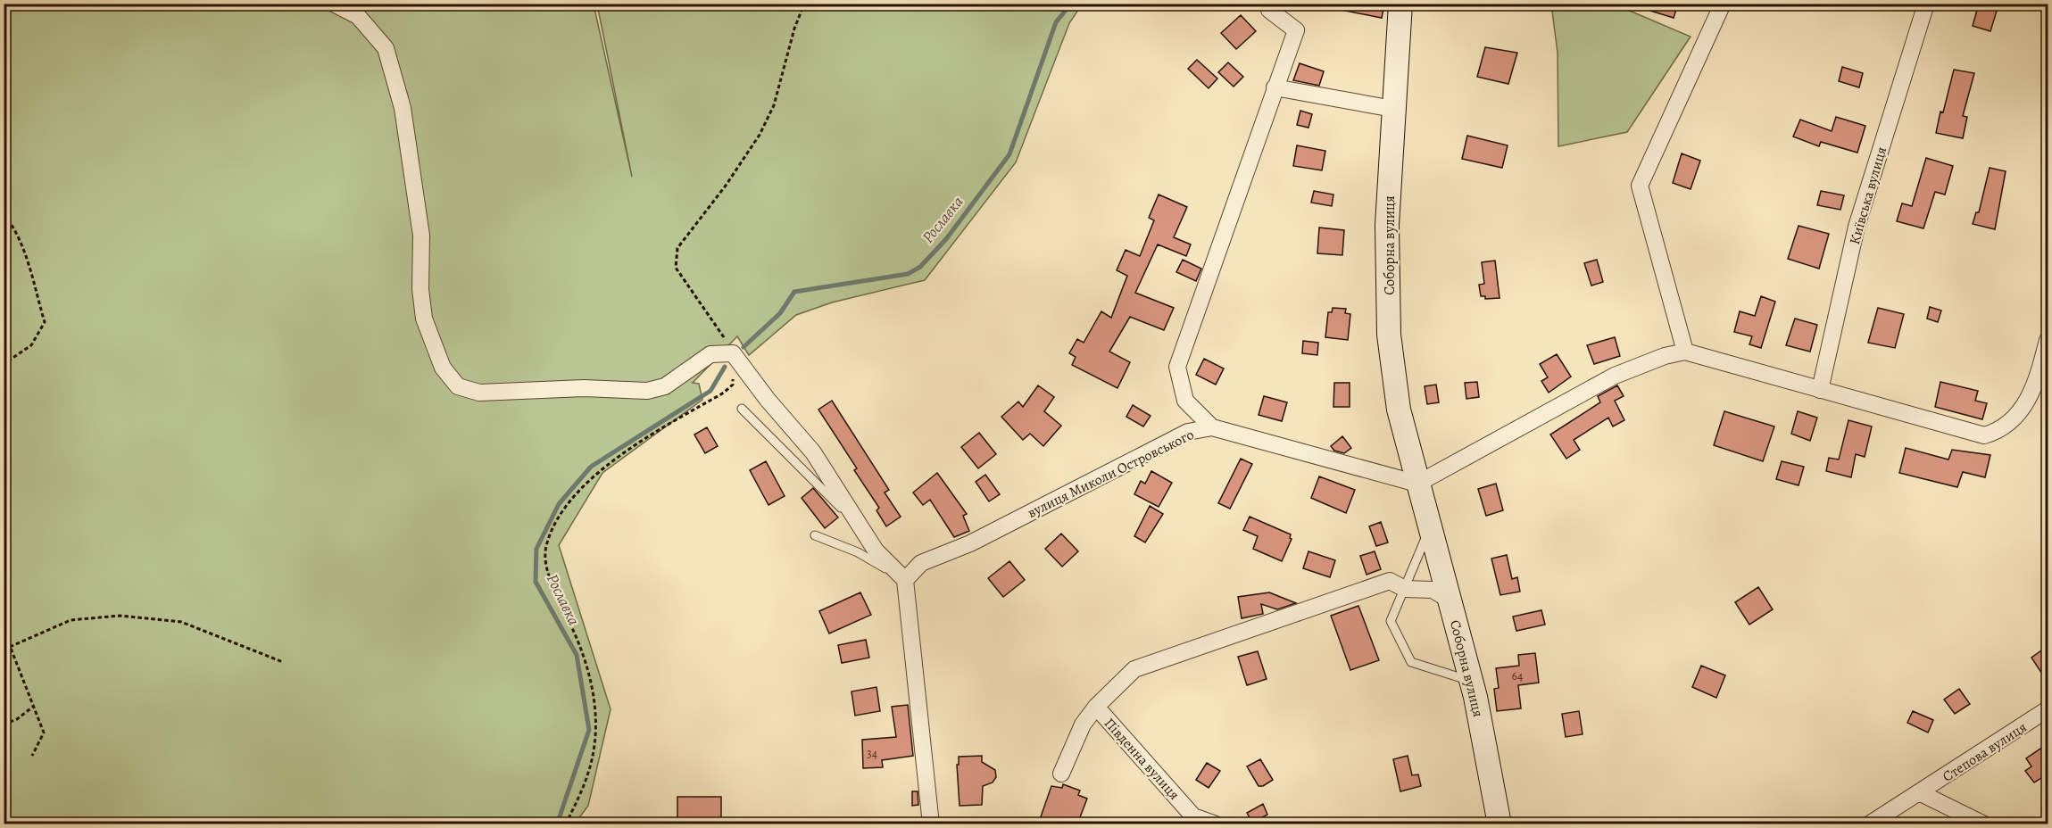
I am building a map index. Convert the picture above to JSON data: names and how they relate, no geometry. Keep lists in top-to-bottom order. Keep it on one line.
{"streets":{"street":["Київська вулиця","Соборна вулиця","вулиця Миколи Островського","Степова вулиця","Південна вулиця"]},"water":["Рославка"],"house_numbers":["64","34"]}
